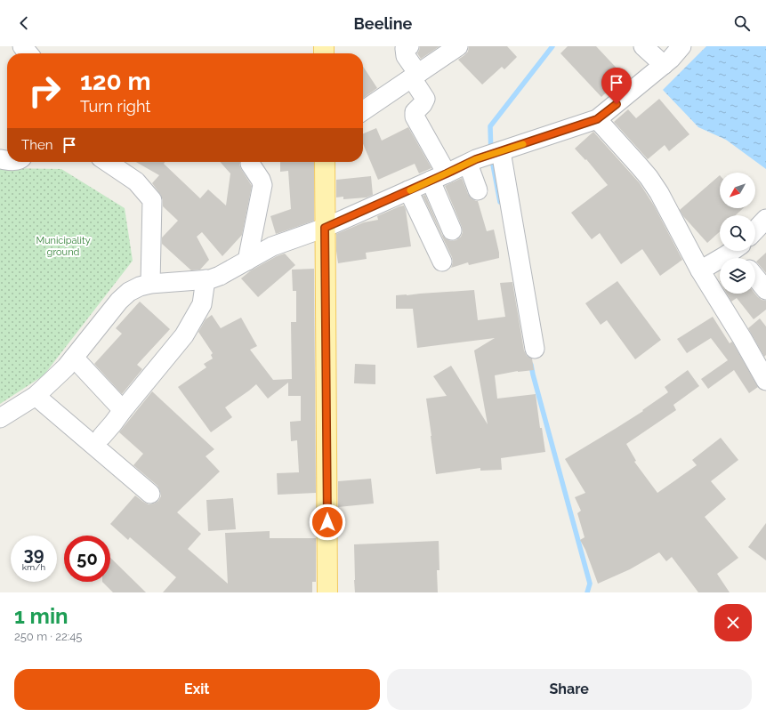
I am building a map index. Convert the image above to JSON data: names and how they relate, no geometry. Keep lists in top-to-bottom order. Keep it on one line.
{"parks":["Municipality ground"],"north":"bottom left","page":{"header":"Beeline","turn":["120 m","Turn right"],"then":"Then","speed":"39 km/h","limit":"50","heading":["1 min","250 m · 22:45"],"buttons":["Exit","Share"]}}
